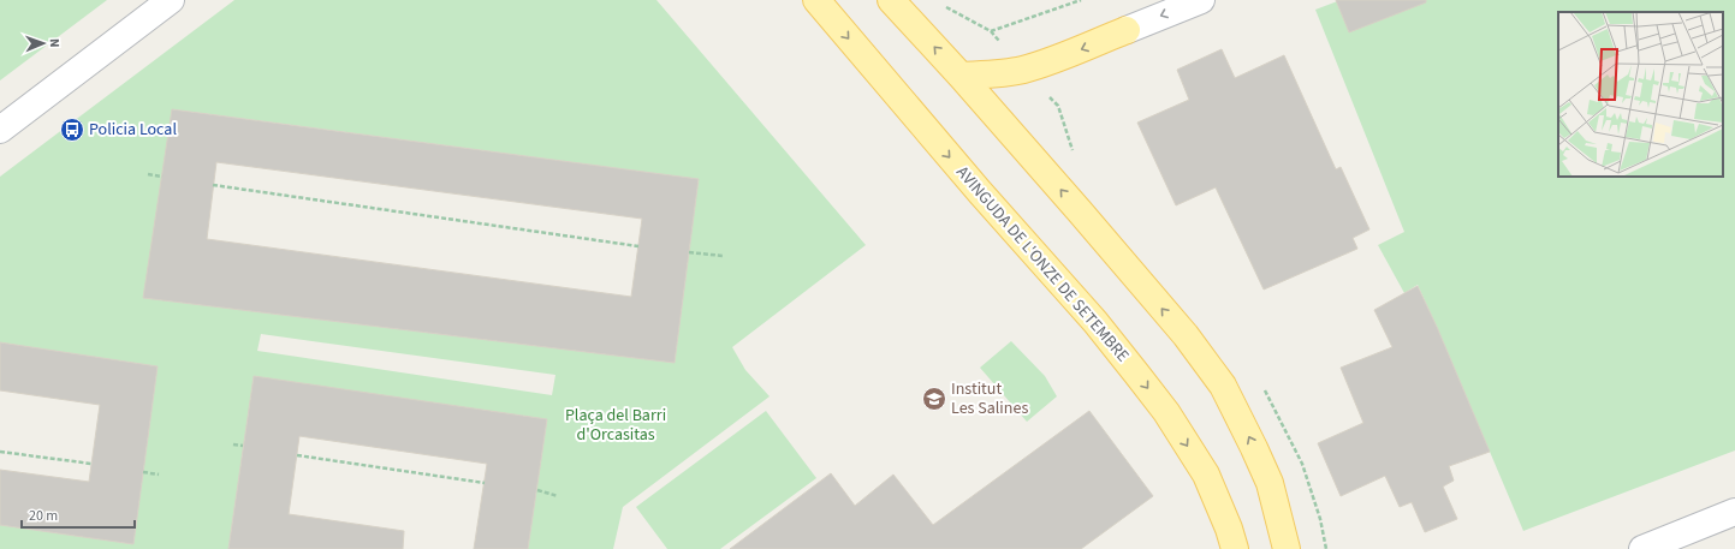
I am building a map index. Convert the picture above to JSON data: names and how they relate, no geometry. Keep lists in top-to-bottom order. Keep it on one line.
{"streets":{"main road":["AVINGUDA DE L'ONZE DE SETEMBRE"]},"parks":["Plaça del Barri d'Orcasitas"],"places":{"bus stop":["Policia Local"],"school or university":["Institut Les Salines"]},"scale_bar":"20 m","north":"right"}
